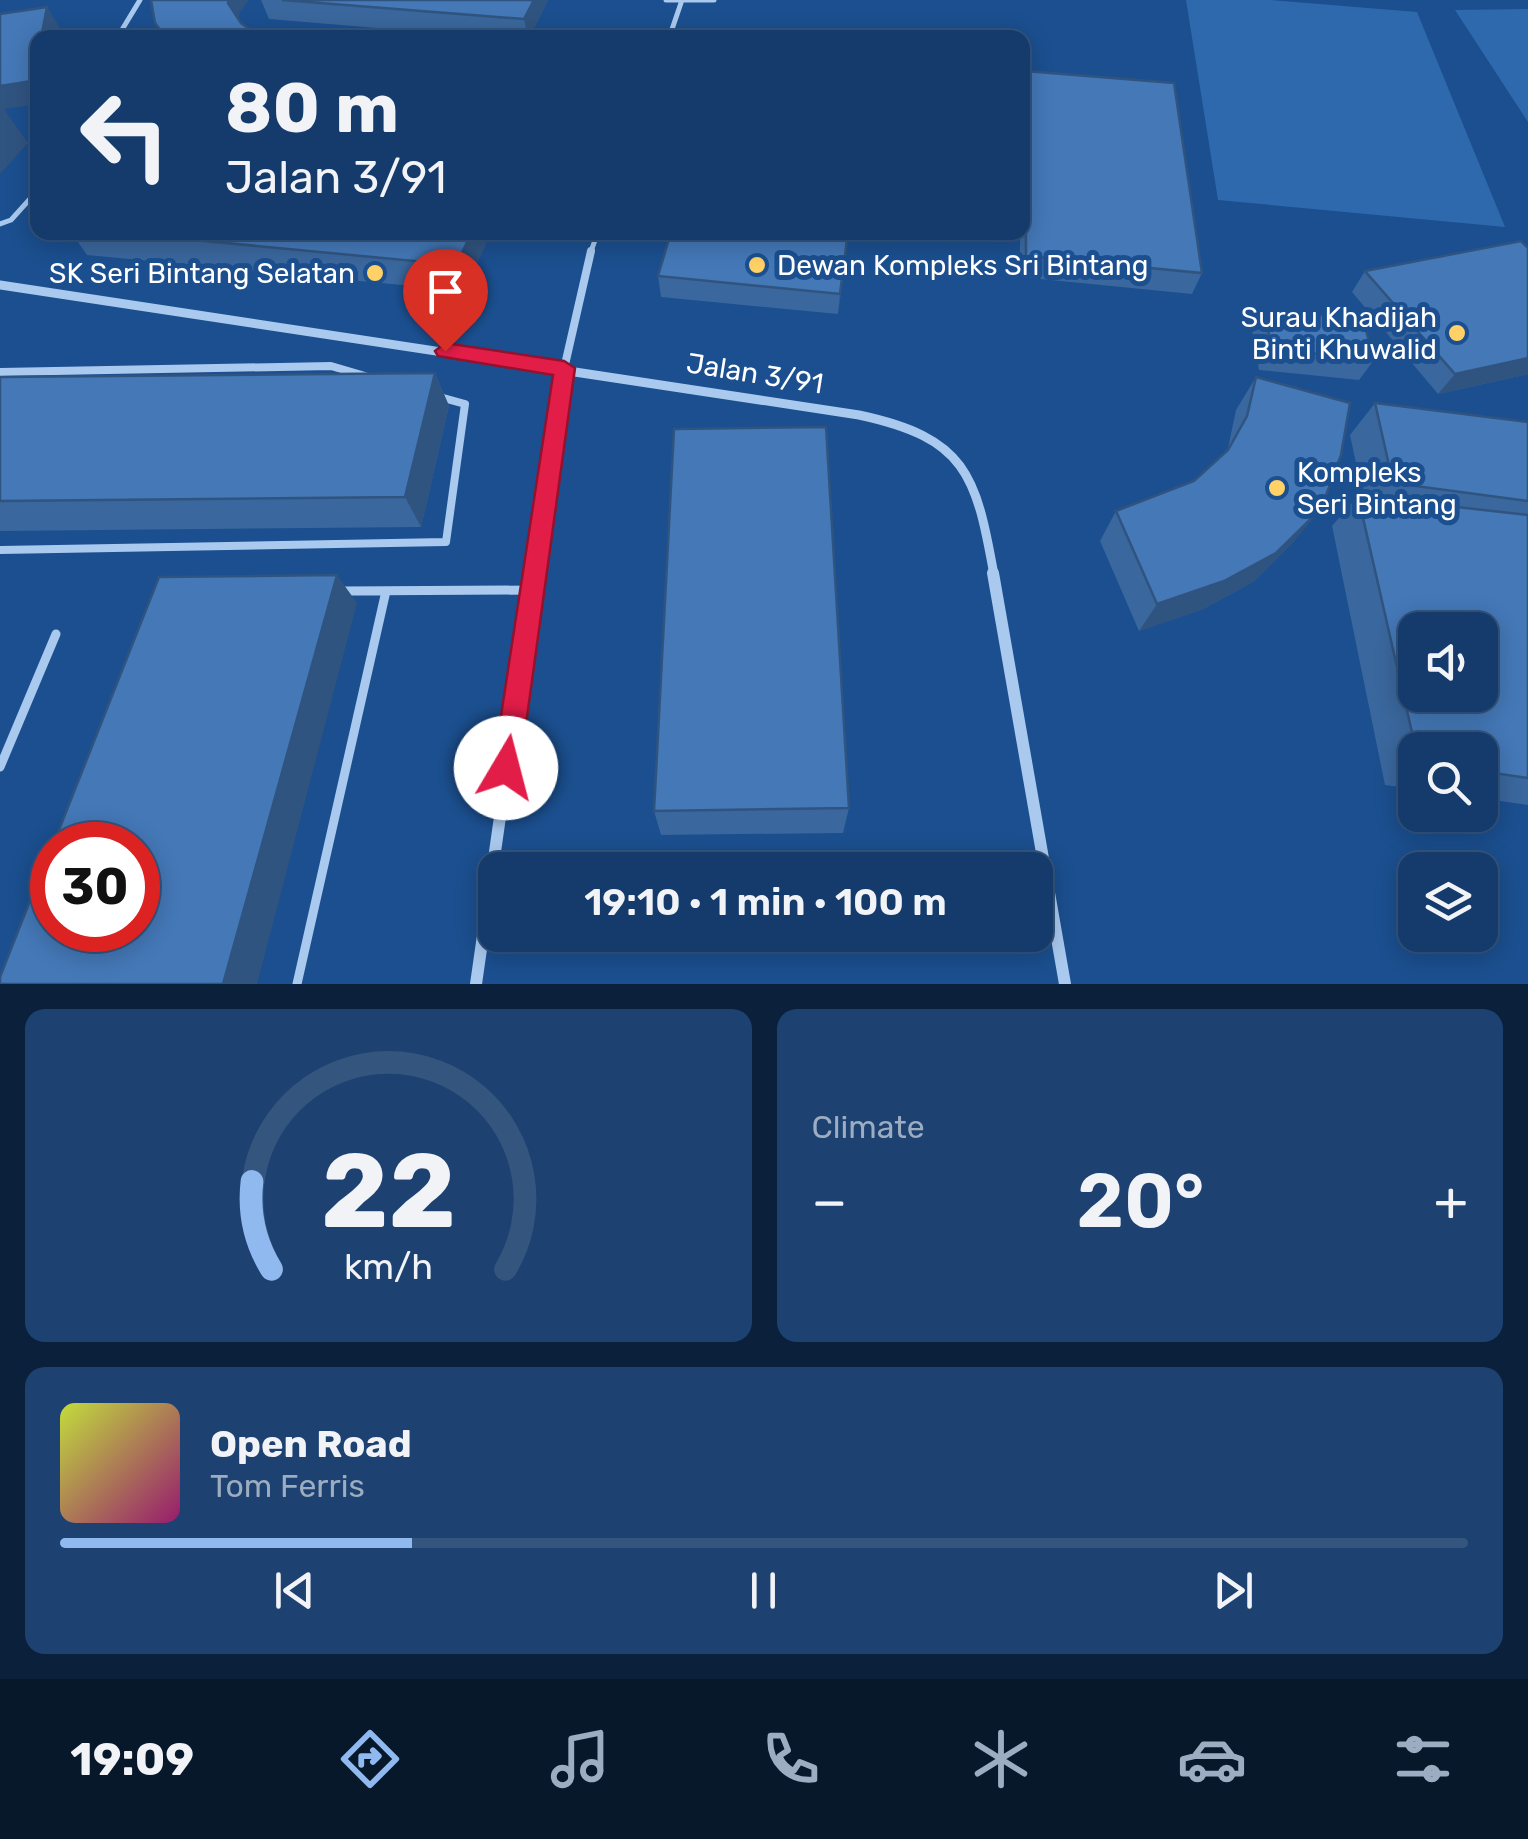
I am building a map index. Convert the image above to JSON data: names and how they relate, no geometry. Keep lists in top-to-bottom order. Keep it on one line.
{"streets":{"street":["Jalan 3/91"]},"places":["Dewan Kompleks Sri Bintang","SK Seri Bintang Selatan","Surau Khadijah Binti Khuwalid","Kompleks Seri Bintang"],"page":{"turn":["80 m","Jalan 3/91"],"limit":"30","trip":"19:10 · 1 min · 100 m","tile":"Climate","heat":["−","20°","+"],"song":["Open Road","Tom Ferris"],"tabs":"19:09","gauge":["22","km/h"]}}
